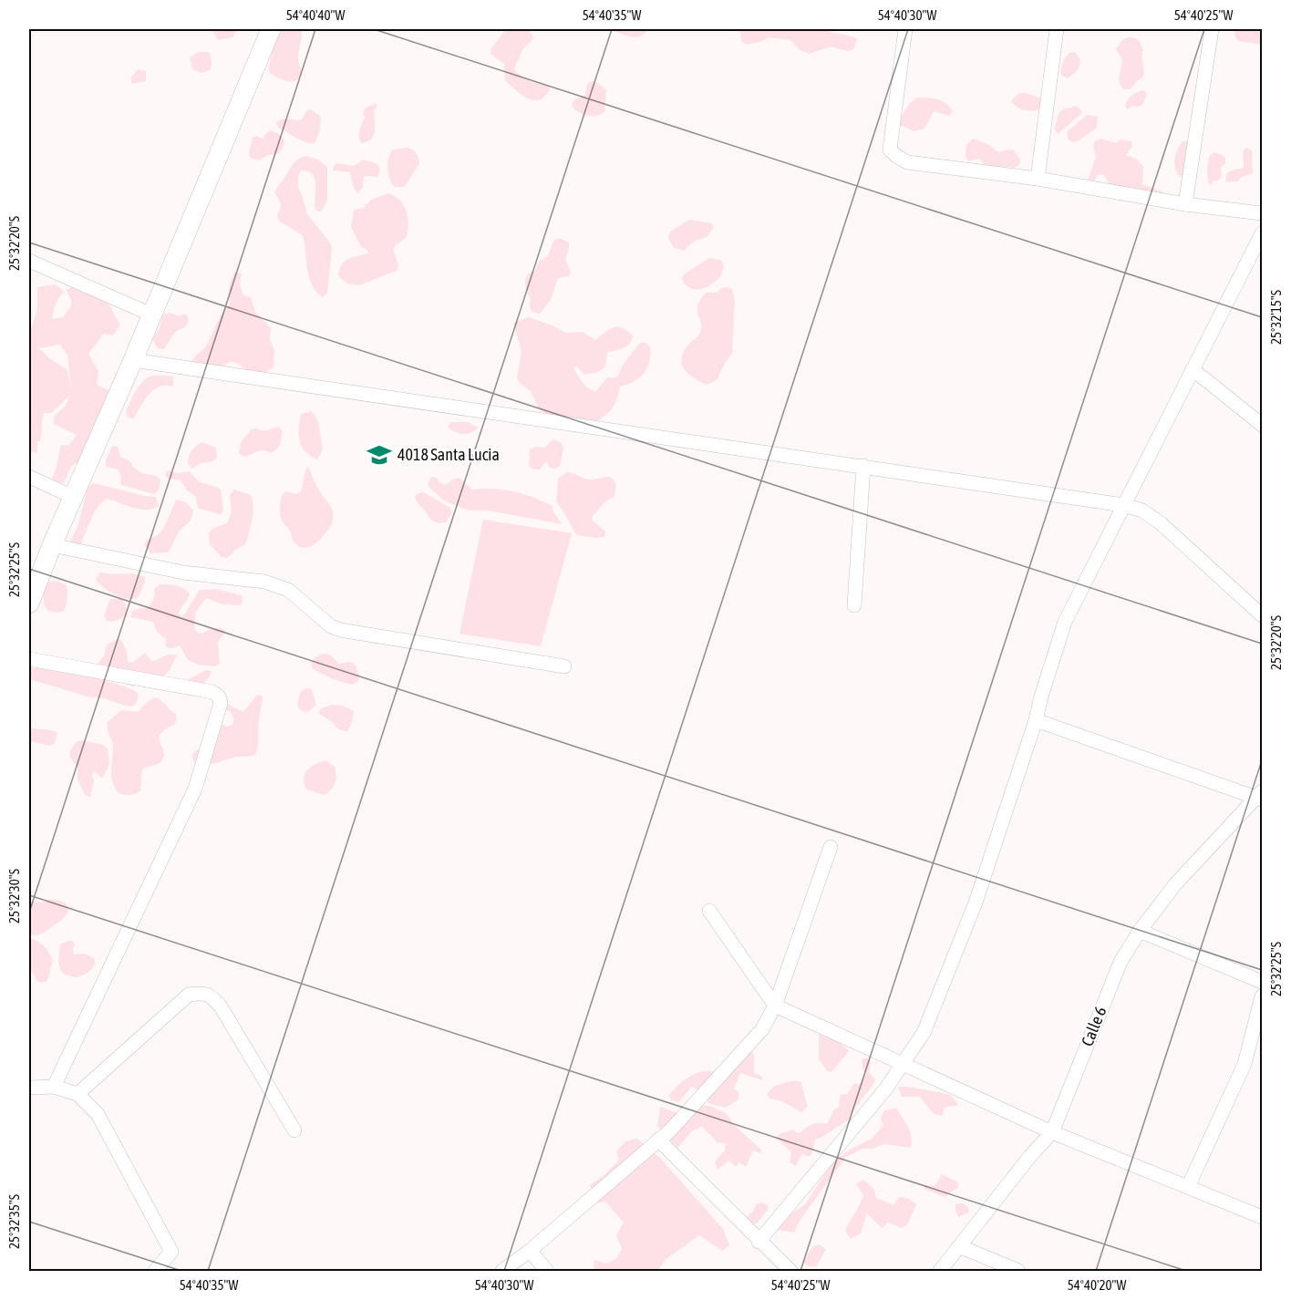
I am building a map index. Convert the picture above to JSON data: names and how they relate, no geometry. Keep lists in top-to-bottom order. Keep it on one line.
{"streets":{"street":["Calle 6"]},"places":{"school or university":["4018 Santa Lucia"]},"coordinates":["54°40'40\"W","54°40'35\"W","54°40'30\"W","54°40'25\"W","25°32'20\"S","25°32'15\"S","25°32'25\"S","25°32'30\"S","25°32'35\"S","54°40'20\"W"]}
